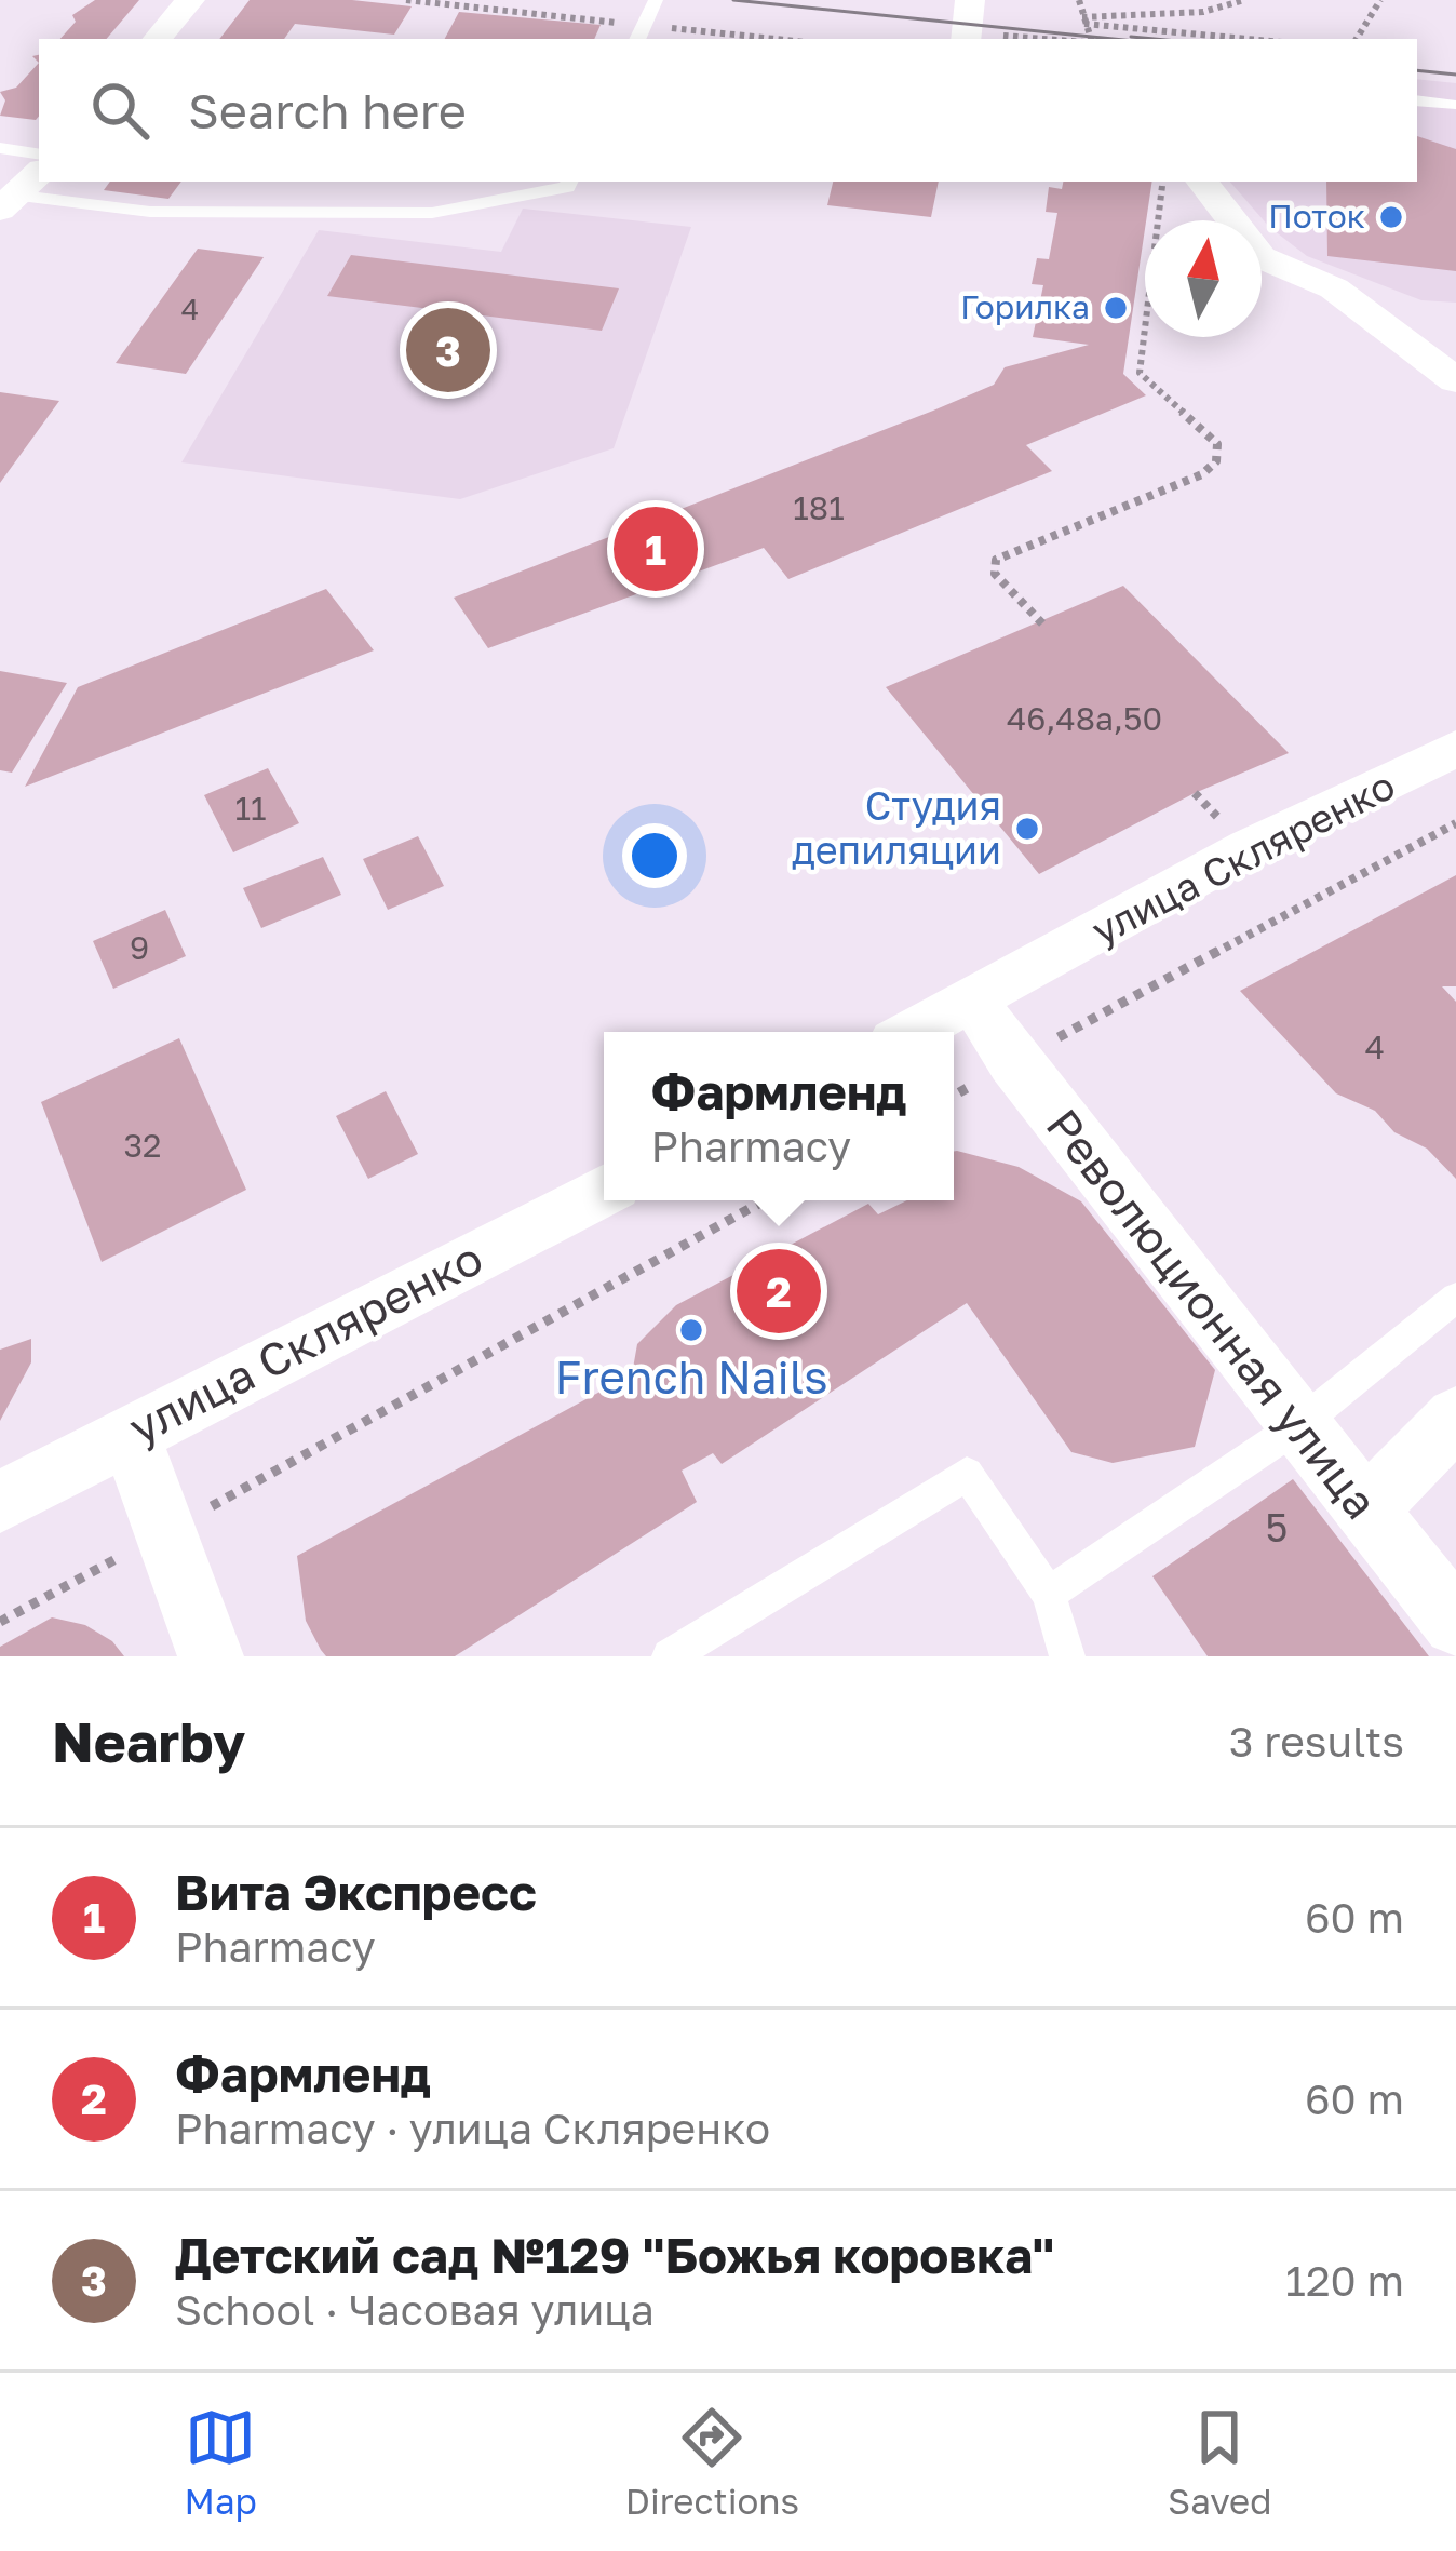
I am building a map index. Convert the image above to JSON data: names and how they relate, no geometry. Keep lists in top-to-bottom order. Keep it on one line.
{"streets":{"street":["улица Скляренко","Революционная улица"]},"crossings":[["улица Скляренко","Революционная улица"]],"places":["Поток","Горилка","Студия депиляции","French Nails"],"house_numbers":["4","181","46,48а,50","11","9","4","32","5"],"north":"top","page":{"search":"Search here","pins":["3","1","2"],"popup":["Фармленд","Pharmacy"],"heading":["Nearby","3 results"],"list":[{"mark":"1","name":"Вита Экспресс","note":"Pharmacy","value":"60 m"},{"mark":"2","name":"Фармленд","note":"Pharmacy · улица Скляренко","value":"60 m"},{"mark":"3","name":"Детский сад №129 \"Божья коровка\"","note":"School · Часовая улица","value":"120 m"}],"nav":["Map","Directions","Saved"]}}
